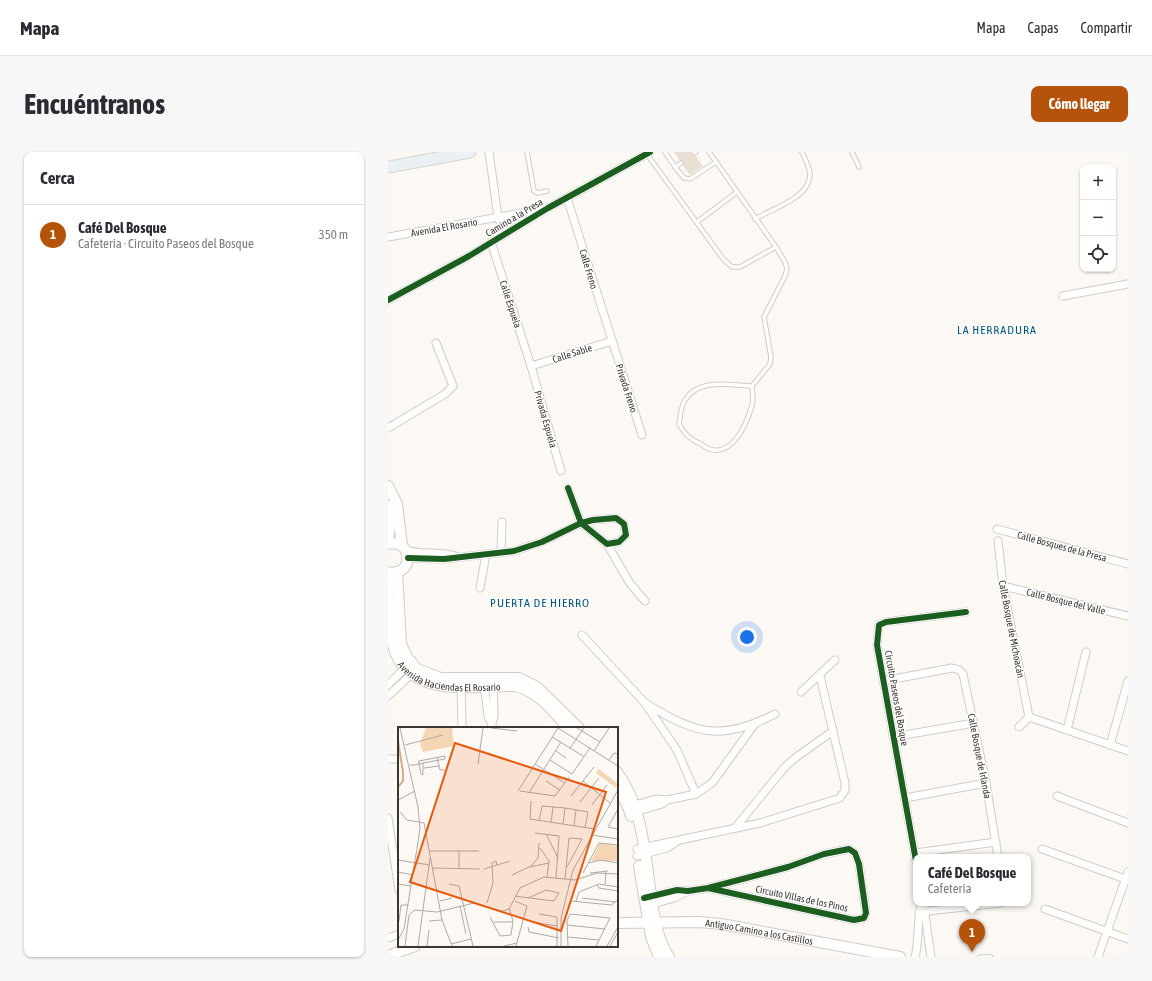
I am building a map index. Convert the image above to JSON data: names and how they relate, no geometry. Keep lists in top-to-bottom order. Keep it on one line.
{"streets":{"street":["Camino a la Presa","Avenida El Rosario","Calle Freno","Calle Espuela","Calle Sable","Privada Freno","Privada Espuela","Calle Bosques de la Presa","Calle Bosque del Valle","Calle Bosque de Michoacán","Avenida Haciendas El Rosario","Circuito Paseos del Bosque","Calle Bosque de Irlanda","Circuito Villas de los Pinos","Antiguo Camino a los Castillos"]},"crossings":[["Camino a la Presa","Avenida El Rosario"],["Camino a la Presa","Calle Freno"],["Camino a la Presa","Calle Espuela"],["Calle Freno","Calle Sable"],["Calle Freno","Privada Freno"],["Calle Espuela","Calle Sable"],["Calle Espuela","Privada Espuela"],["Calle Sable","Privada Freno"],["Calle Sable","Privada Espuela"],["Calle Bosque del Valle","Calle Bosque de Michoacán"],["Circuito Paseos del Bosque","Calle Bosque de Irlanda"]],"districts":["LA HERRADURA","PUERTA DE HIERRO"],"page":{"header":"Mapa","nav":["Mapa","Capas","Compartir"],"buttons":"Cómo llegar","title":"Encuéntranos","heading":"Cerca","map_buttons":["+","−"],"list":[{"mark":"1","name":"Café Del Bosque","note":"Cafetería · Circuito Paseos del Bosque","value":"350 m"}],"popup":["Café Del Bosque","Cafetería"],"pins":"1"}}
